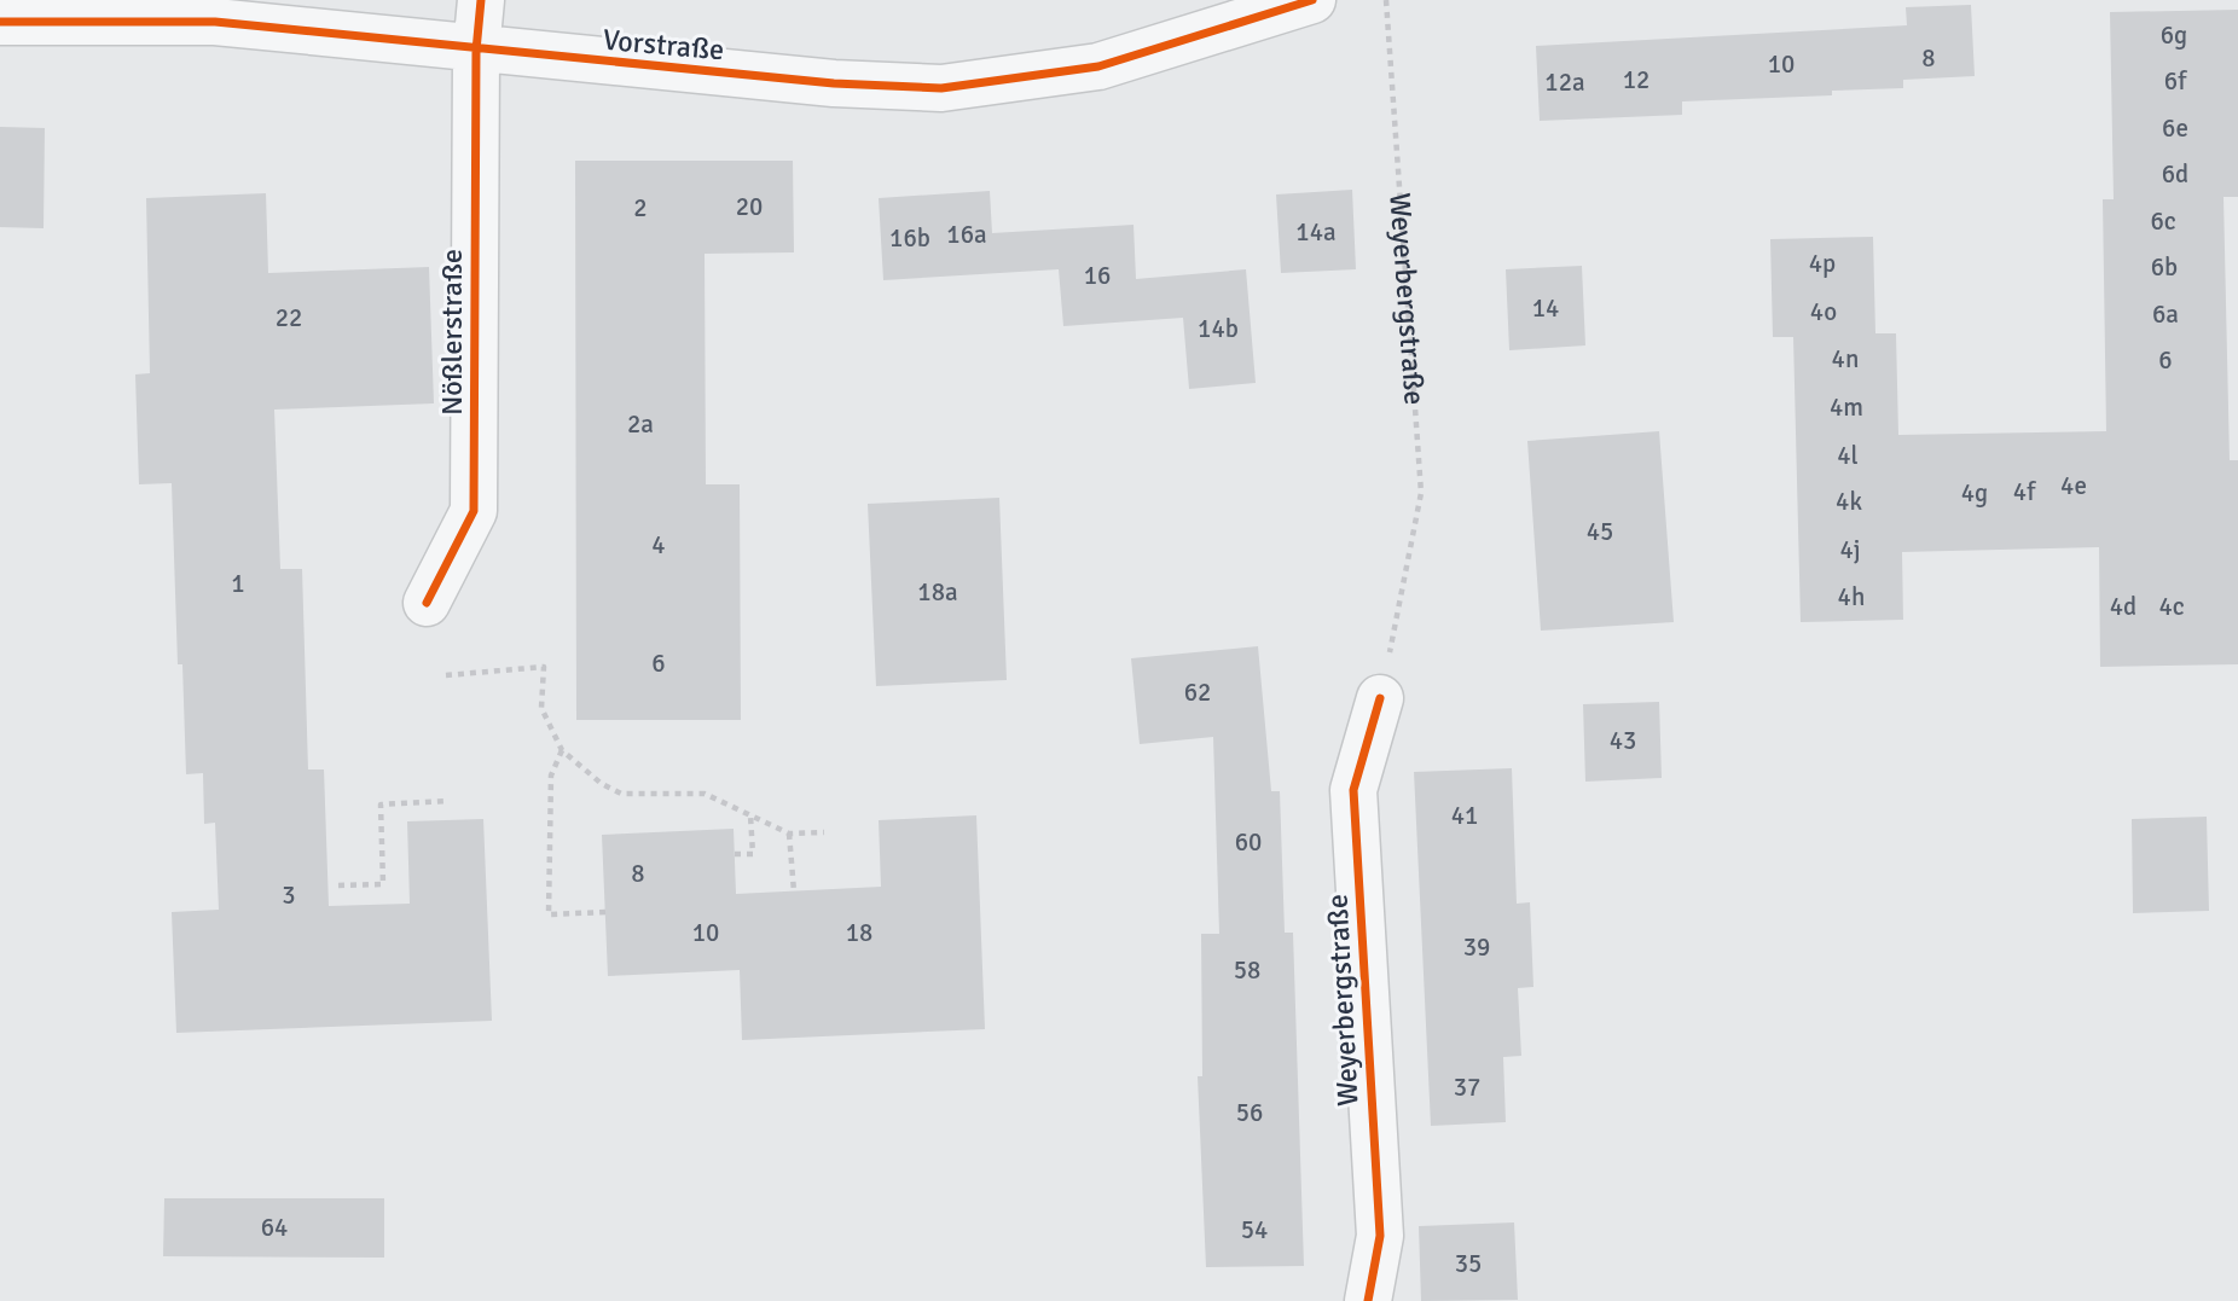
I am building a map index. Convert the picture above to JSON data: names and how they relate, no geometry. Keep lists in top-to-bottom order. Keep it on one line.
{"streets":{"street":["Vorstraße","Weyerbergstraße","Nößlerstraße"]},"crossings":[["Vorstraße","Nößlerstraße"]],"house_numbers":["6g","8","10","12","6f","12a","6e","6d","20","2","6c","14a","16a","16b","4p","6b","16","14","4o","6a","22","14b","4n","6","4m","2a","4l","4e","4f","4g","4k","45","4","4j","1","18a","4h","4d","4c","6","62","43","41","60","8","3","10","18","39","58","37","56","64","54","35"]}
